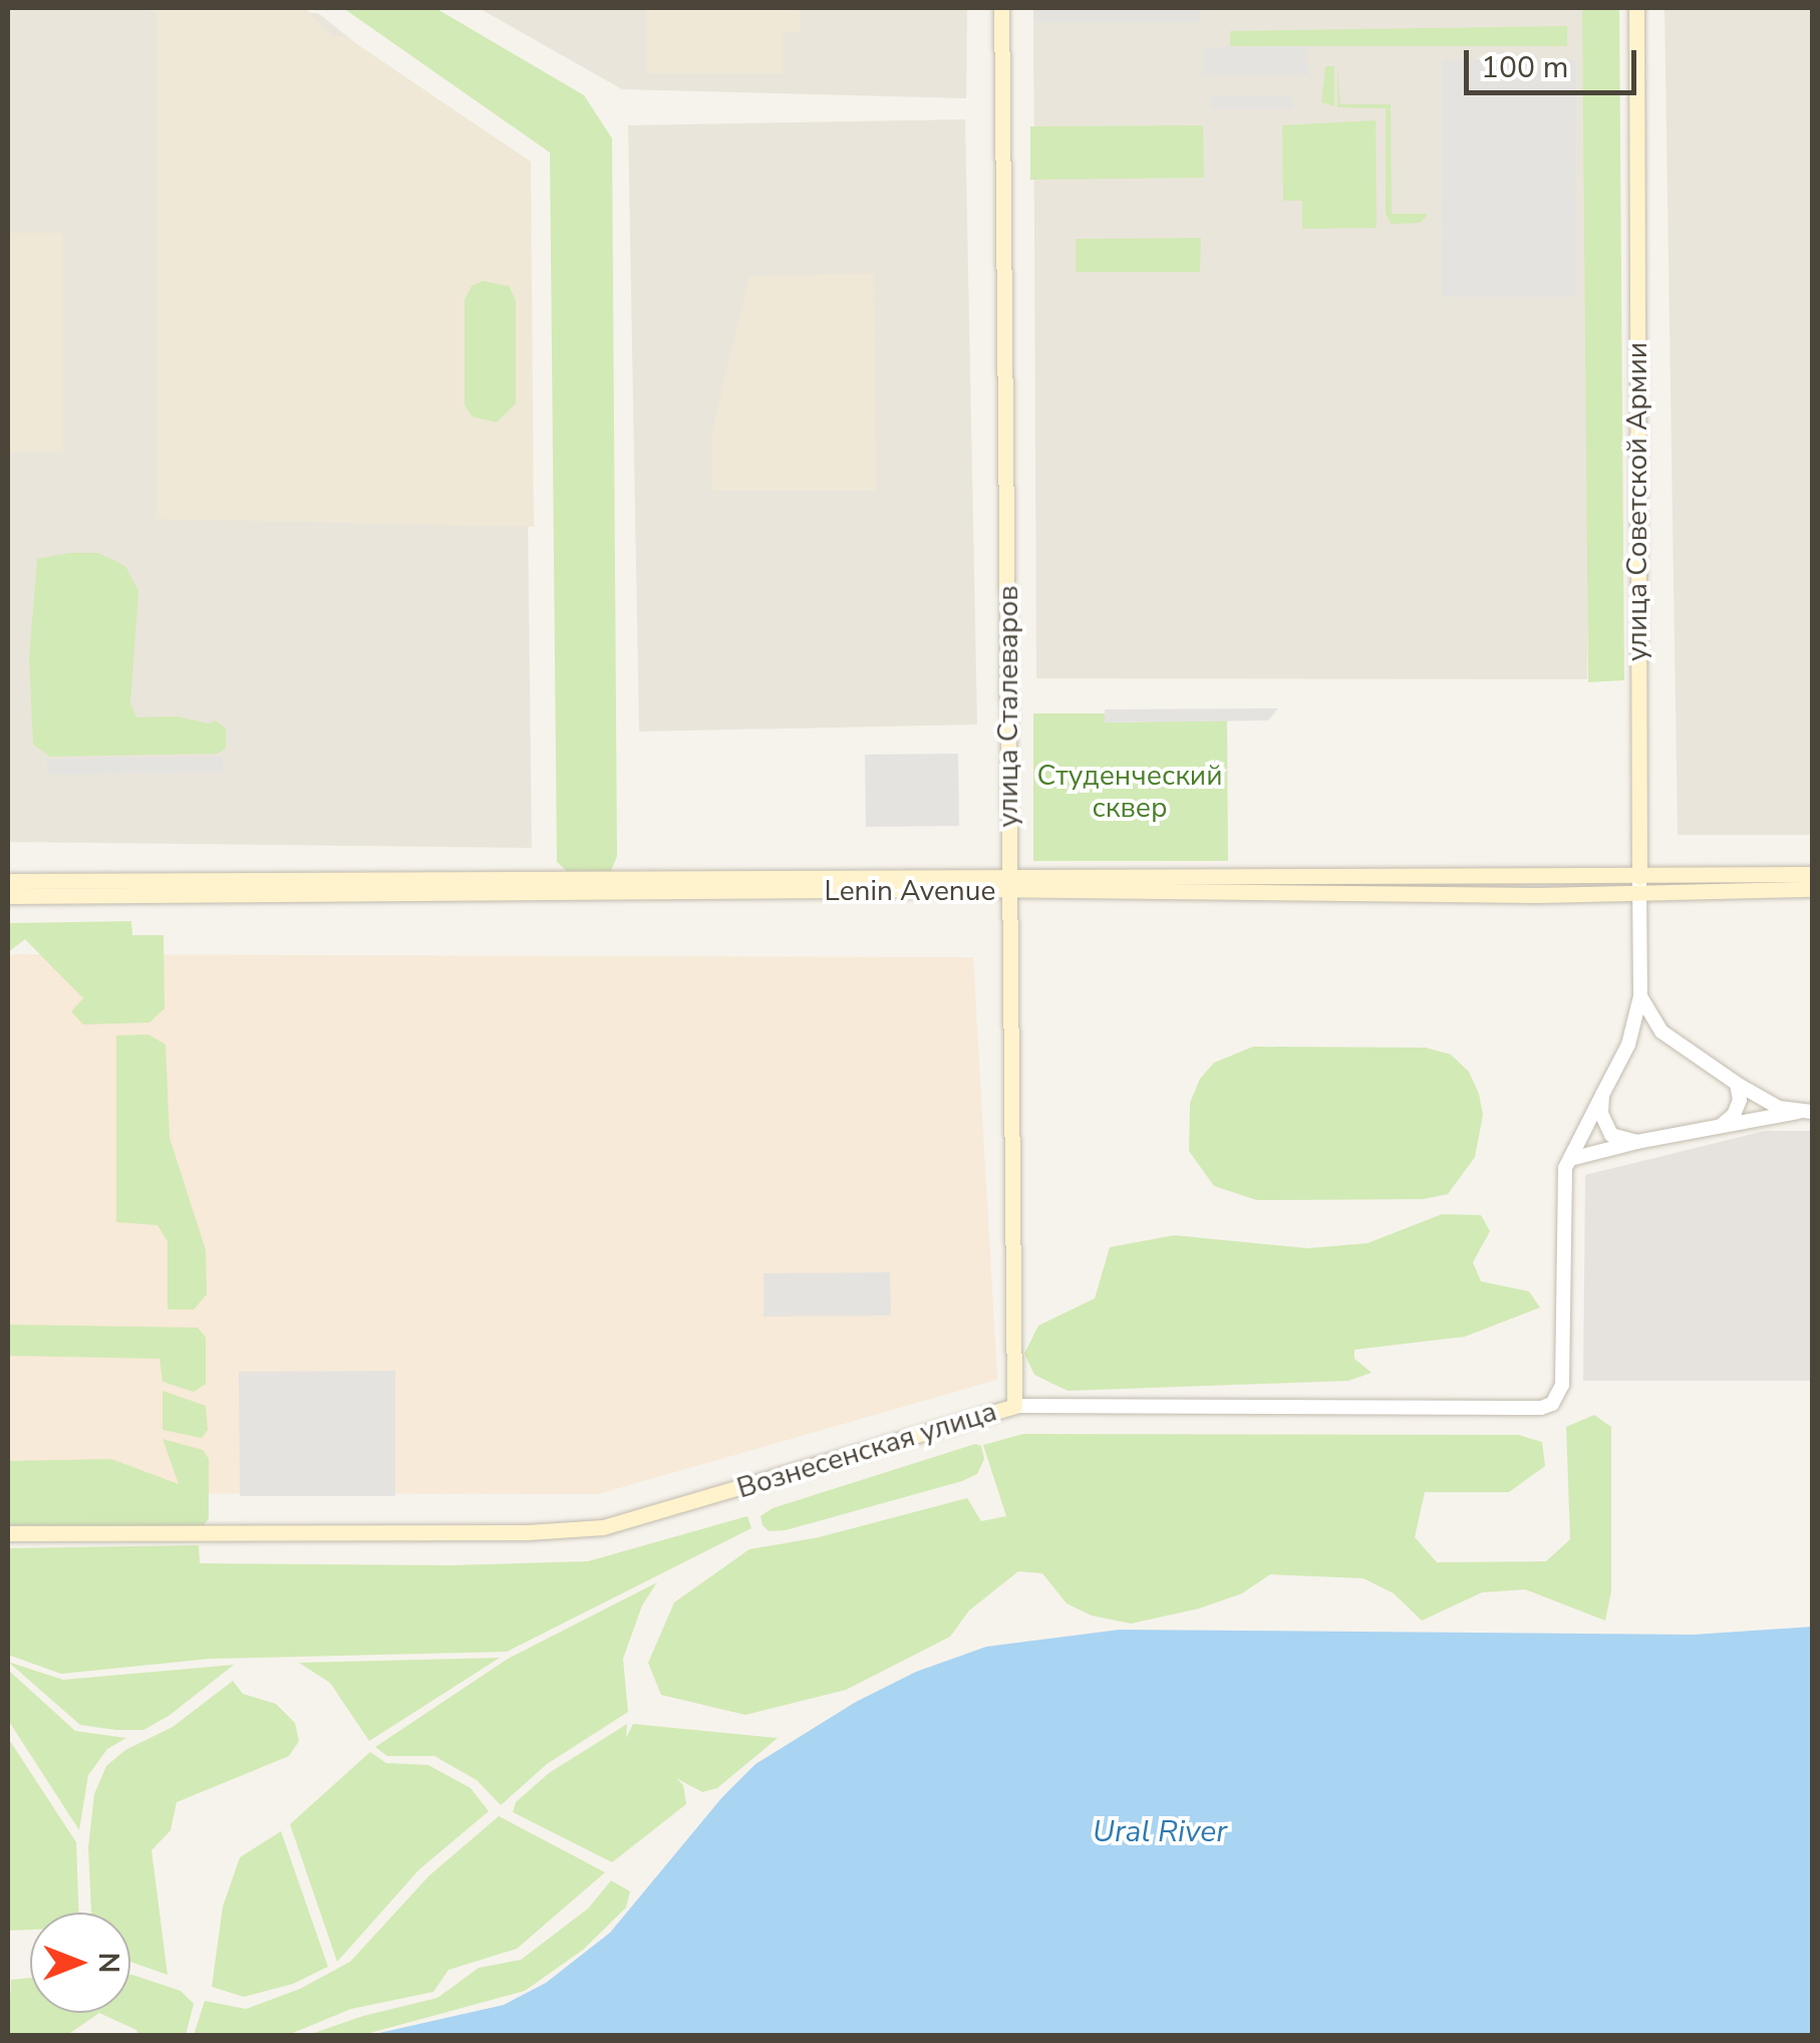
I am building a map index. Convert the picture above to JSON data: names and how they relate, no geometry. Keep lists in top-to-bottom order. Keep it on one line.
{"streets":{"main road":["улица Советской Армии","улица Сталеваров","Lenin Avenue","Вознесенская улица"]},"crossings":[["улица Советской Армии","Lenin Avenue"],["улица Сталеваров","Lenin Avenue"],["улица Сталеваров","Вознесенская улица"]],"water":["Ural River"],"parks":["Студенческий сквер"],"scale_bar":"100 m","north":"right"}
